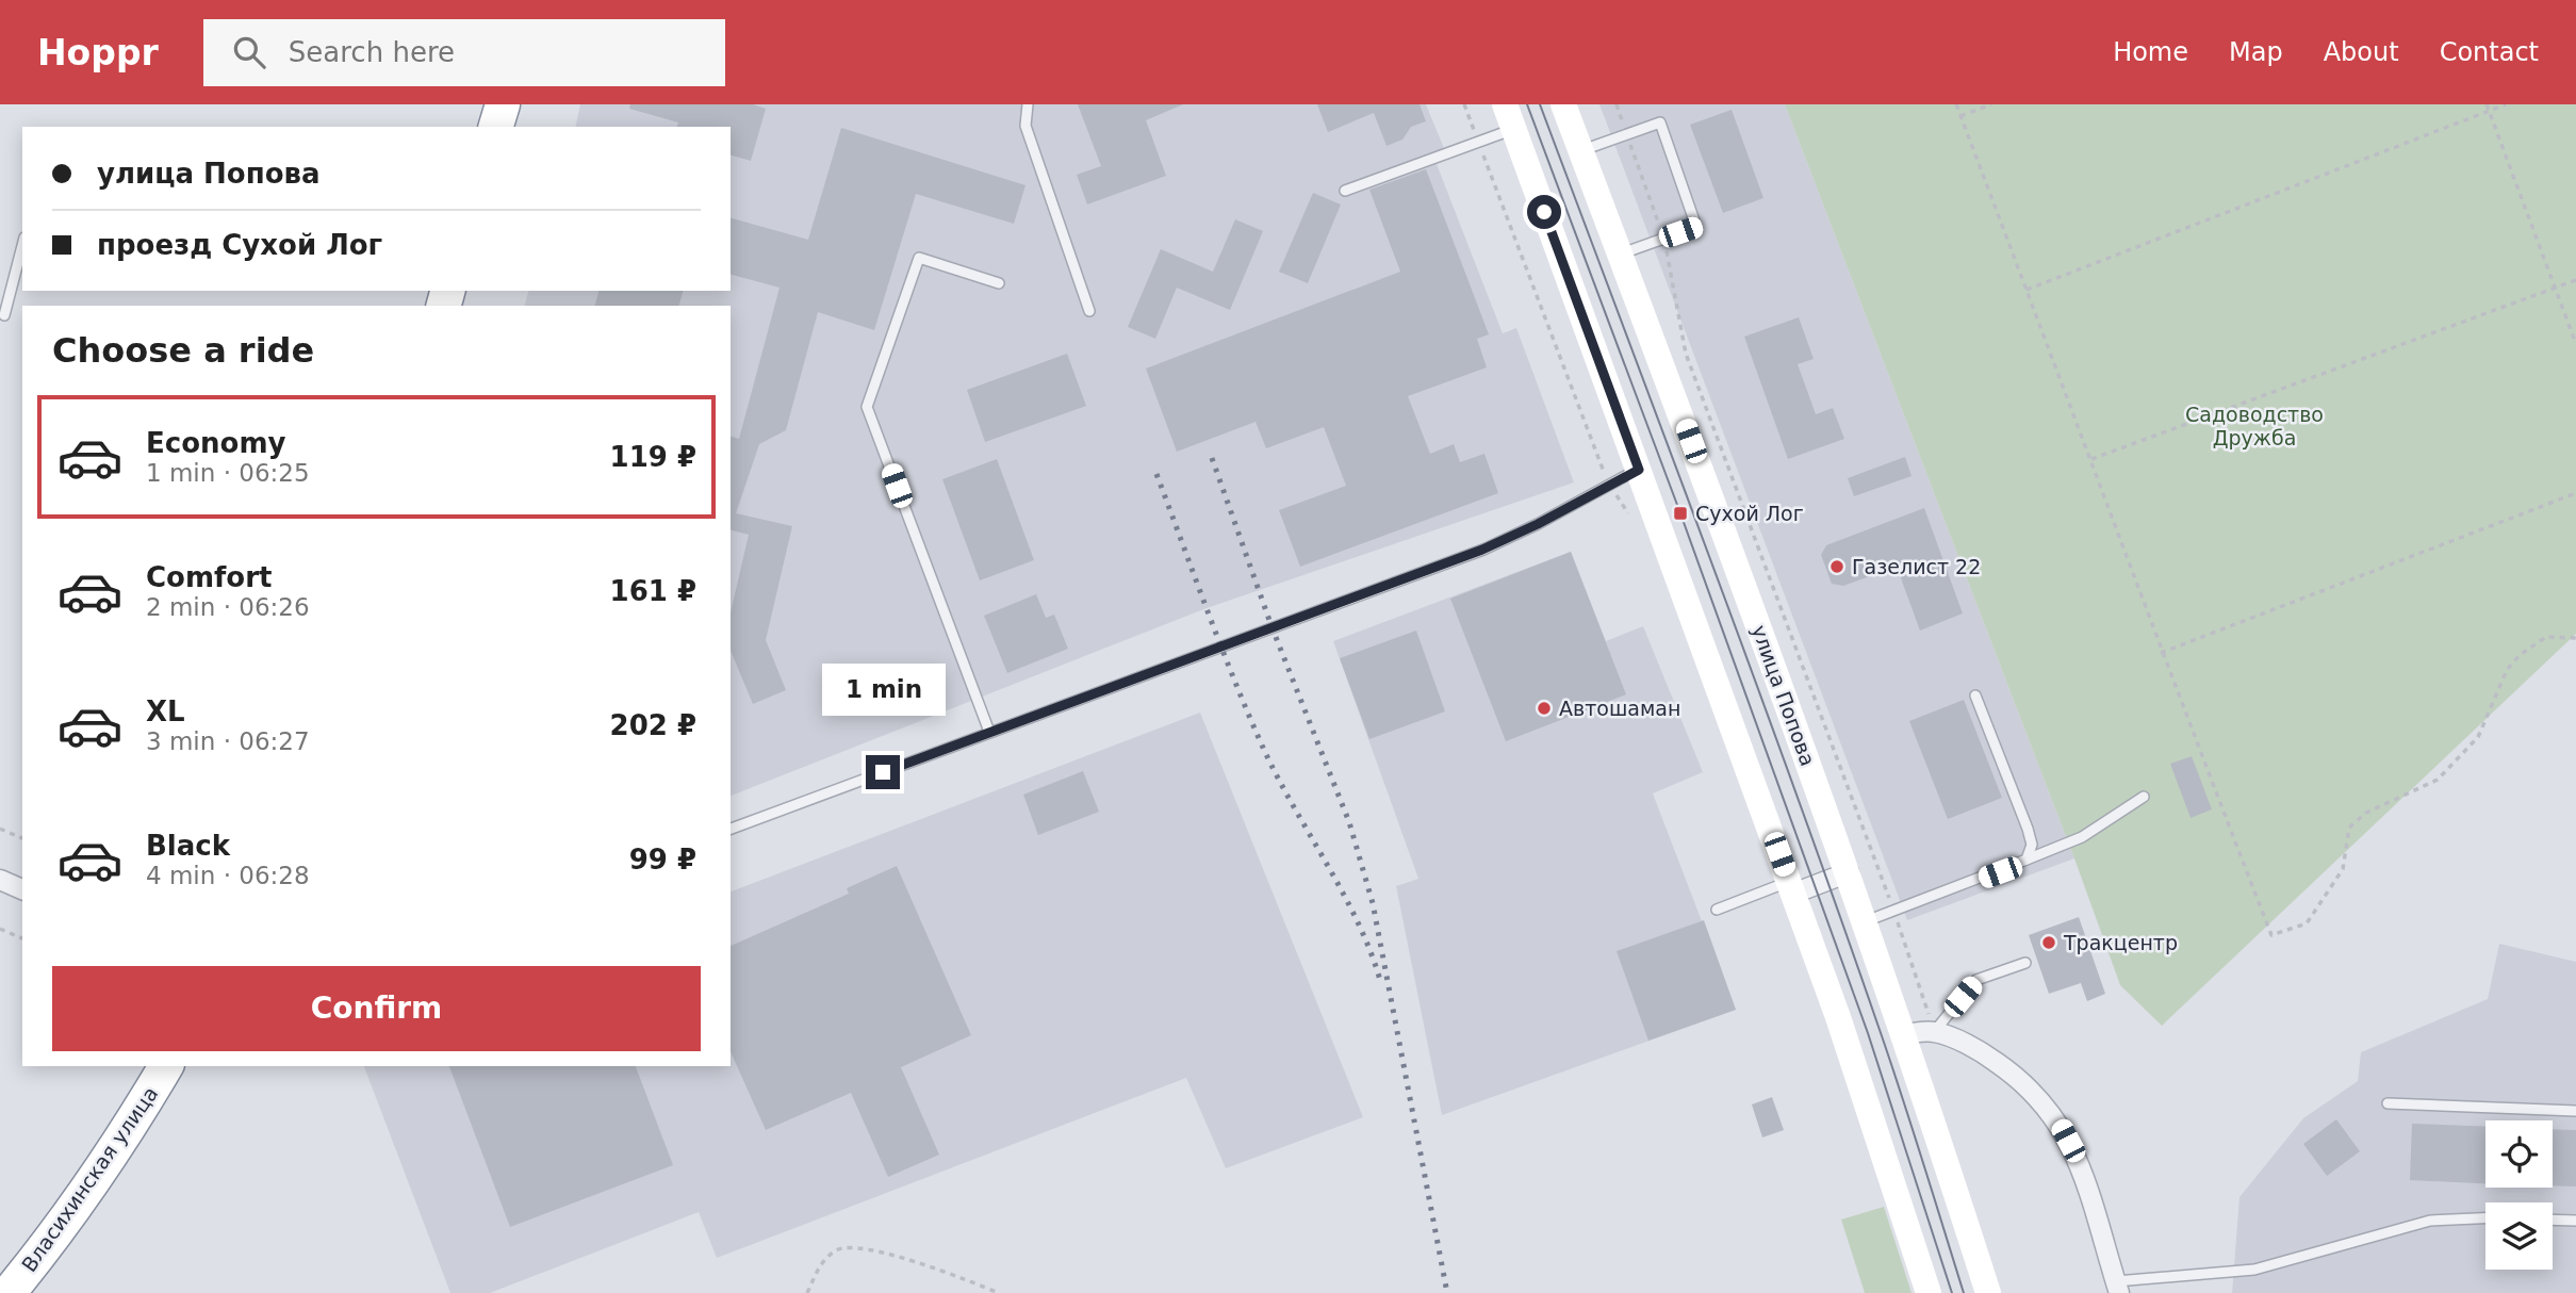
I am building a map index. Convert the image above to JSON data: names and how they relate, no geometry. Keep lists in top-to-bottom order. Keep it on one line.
{"streets":{"highway":["Власихинская улица"],"main road":["улица Попова"]},"parks":["Садоводство Дружба"],"places":{"transit":["Сухой Лог"],"other":["Газелист 22","Автошаман","Тракцентр"]},"page":{"header":"Hoppr","search":"Search here","nav":["Home","Map","About","Contact"],"banner":["улица Попова","проезд Сухой Лог"],"heading":"Choose a ride","list":[{"name":"Economy","note":"1 min · 06:25","value":"119 ₽"},{"name":"Comfort","note":"2 min · 06:26","value":"161 ₽"},{"name":"XL","note":"3 min · 06:27","value":"202 ₽"},{"name":"Black","note":"4 min · 06:28","value":"99 ₽"}],"bubble":"1 min","buttons":"Confirm"}}
